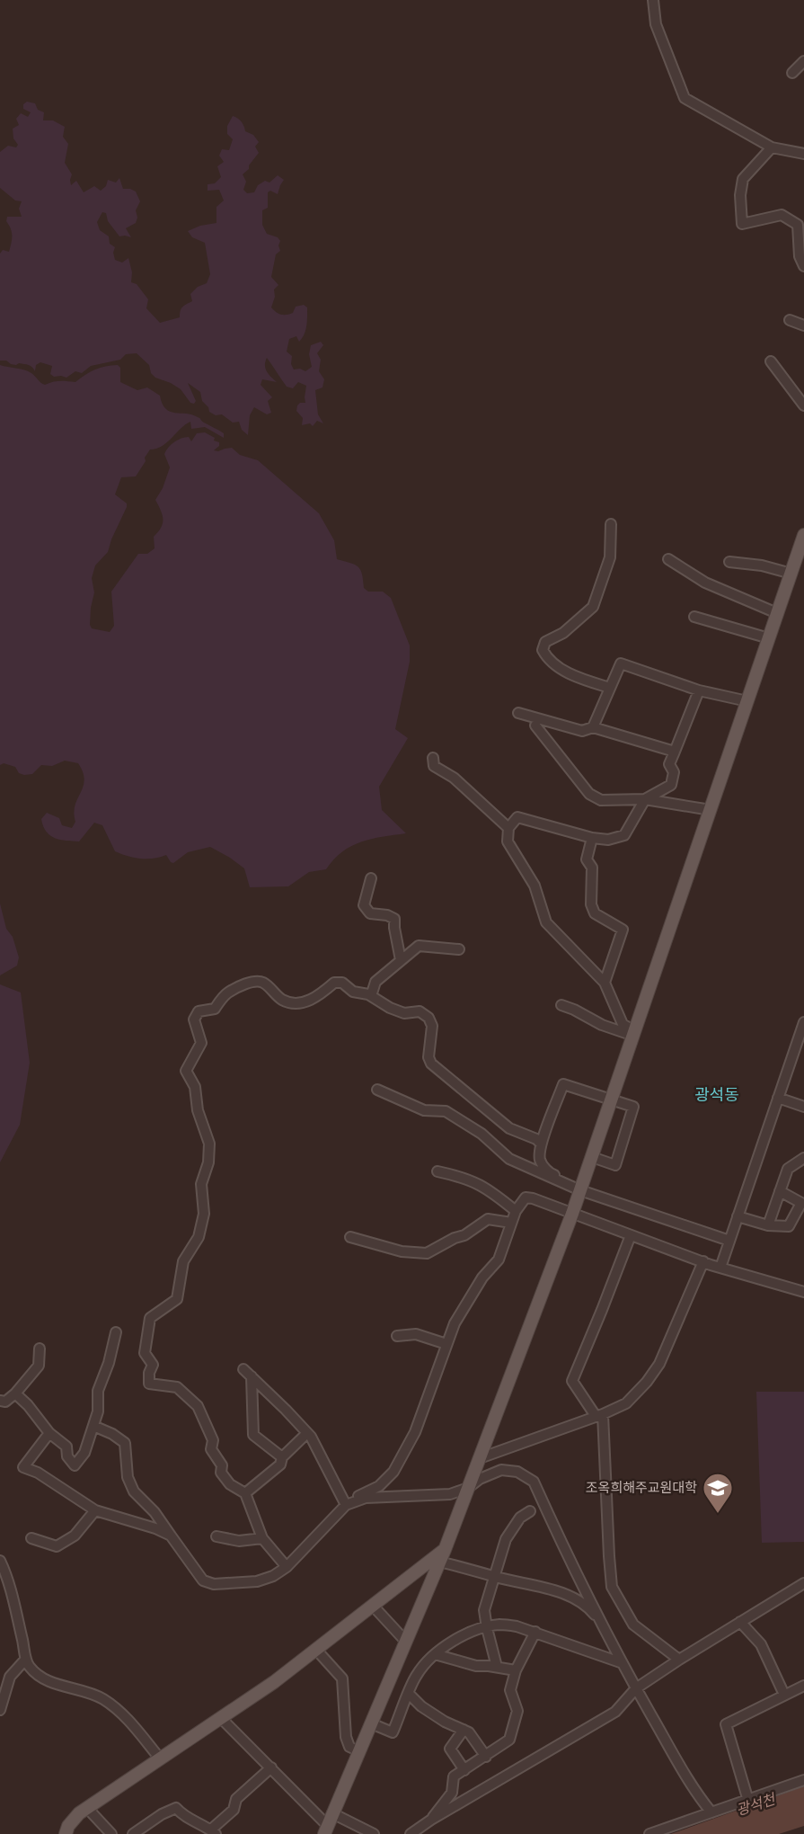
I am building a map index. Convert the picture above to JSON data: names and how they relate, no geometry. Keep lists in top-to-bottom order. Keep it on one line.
{"districts":["광석동"],"water":["광석천"],"places":{"school or university":["조옥희해주교원대학"]}}
